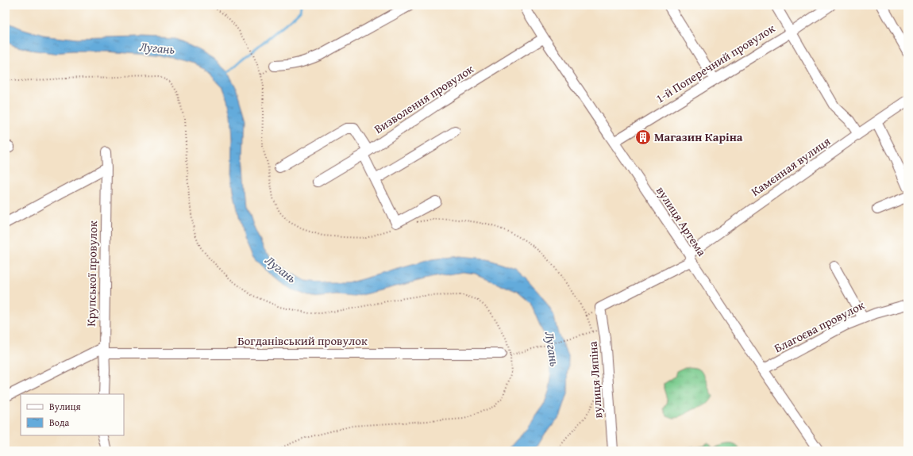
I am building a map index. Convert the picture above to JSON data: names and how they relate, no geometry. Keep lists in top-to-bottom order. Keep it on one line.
{"streets":{"street":["1-й Поперечний провулок","Визволення провулок","Камєнная вулиця","вулиця Артема","Крупської провулок","Благоєва провулок","Богданівський провулок","вулиця Ляпіна"]},"crossings":[["1-й Поперечний провулок","вулиця Артема"],["Визволення провулок","вулиця Артема"],["Камєнная вулиця","вулиця Артема"],["Камєнная вулиця","вулиця Ляпіна"],["вулиця Артема","Благоєва провулок"],["Крупської провулок","Богданівський провулок"]],"water":["Лугань"],"places":{"building":["Магазин Каріна"]},"legend":["Вулиця","Вода"]}
